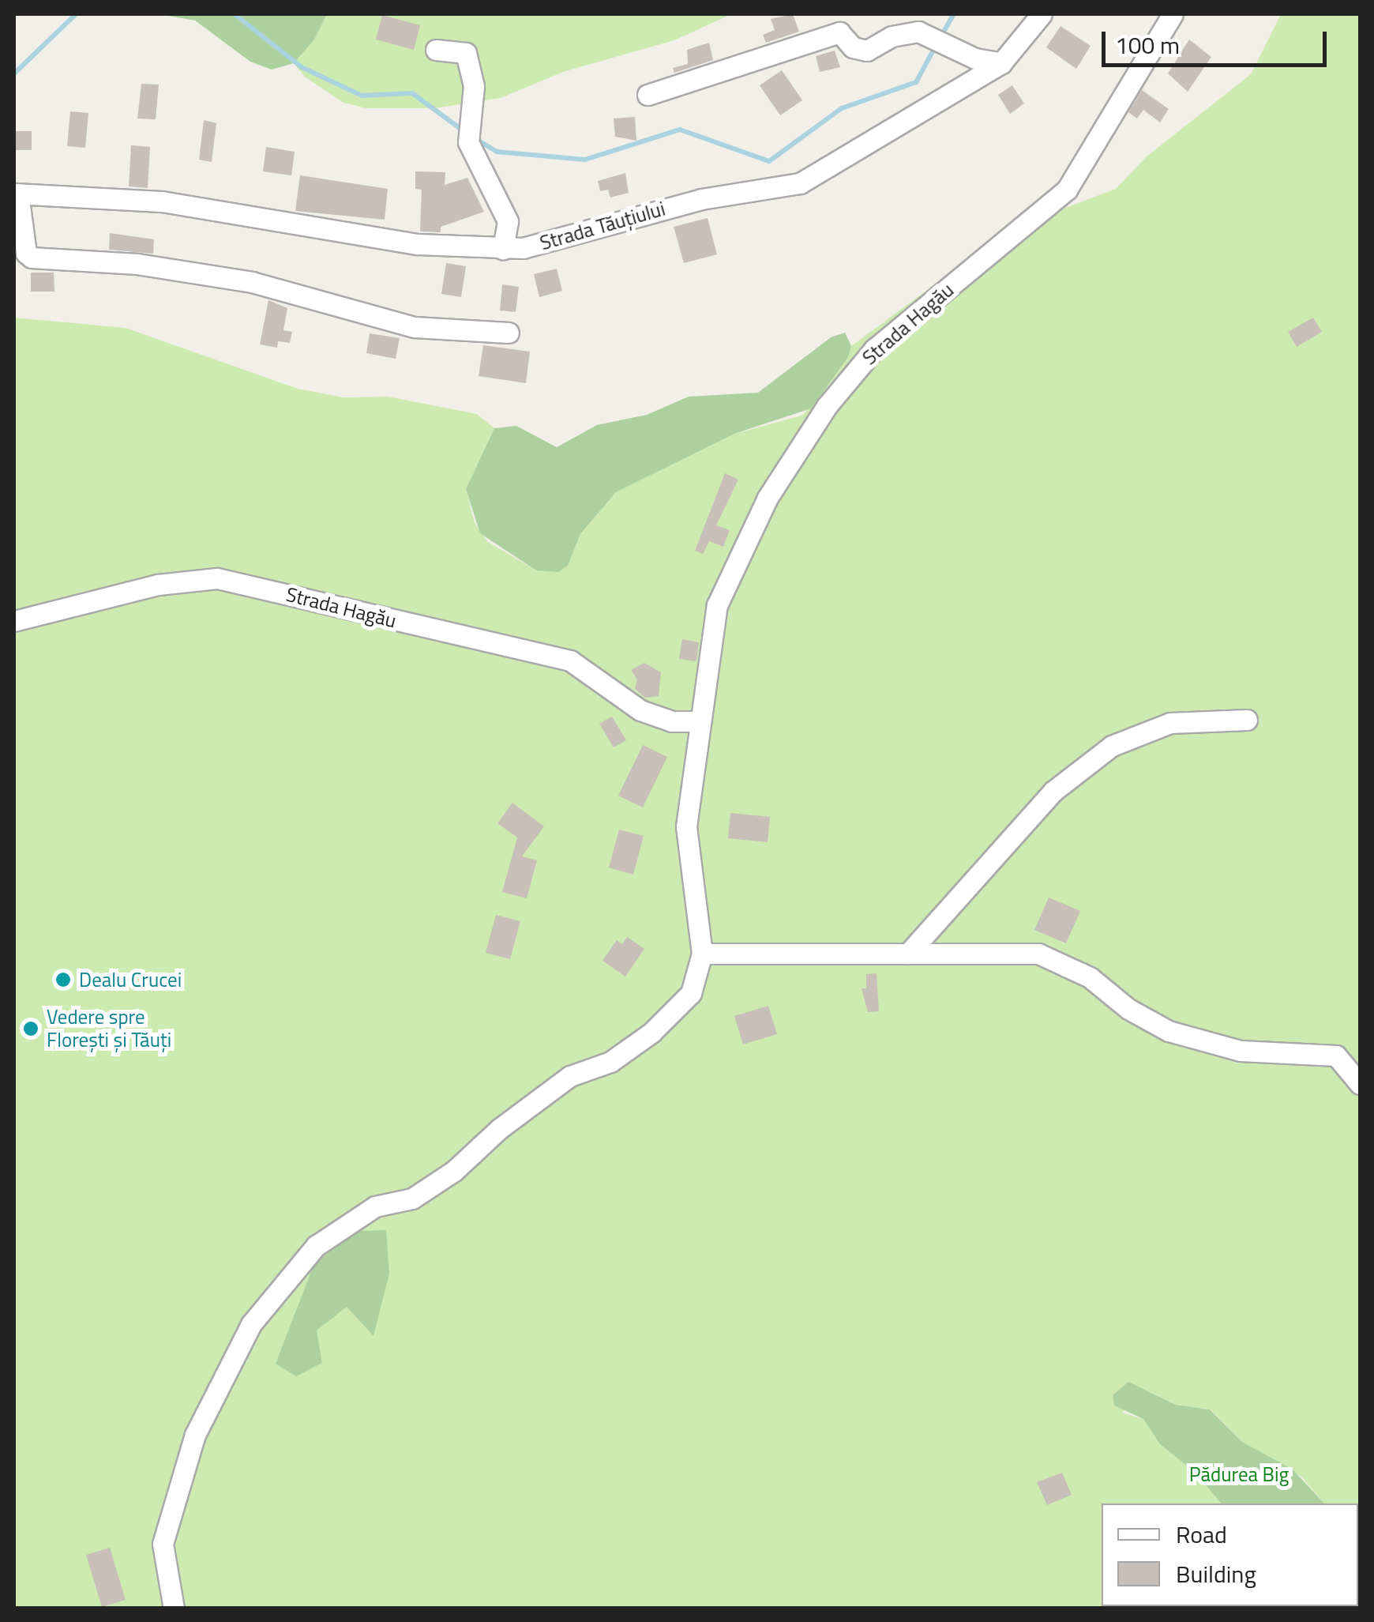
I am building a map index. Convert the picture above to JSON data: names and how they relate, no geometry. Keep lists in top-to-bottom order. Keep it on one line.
{"streets":{"street":["Strada Tăuțiului","Strada Hagău"]},"parks":["Pădurea Big"],"places":["Dealu Crucei","Vedere spre Florești și Tăuți"],"legend":["Road","Building"],"scale_bar":"100 m"}
